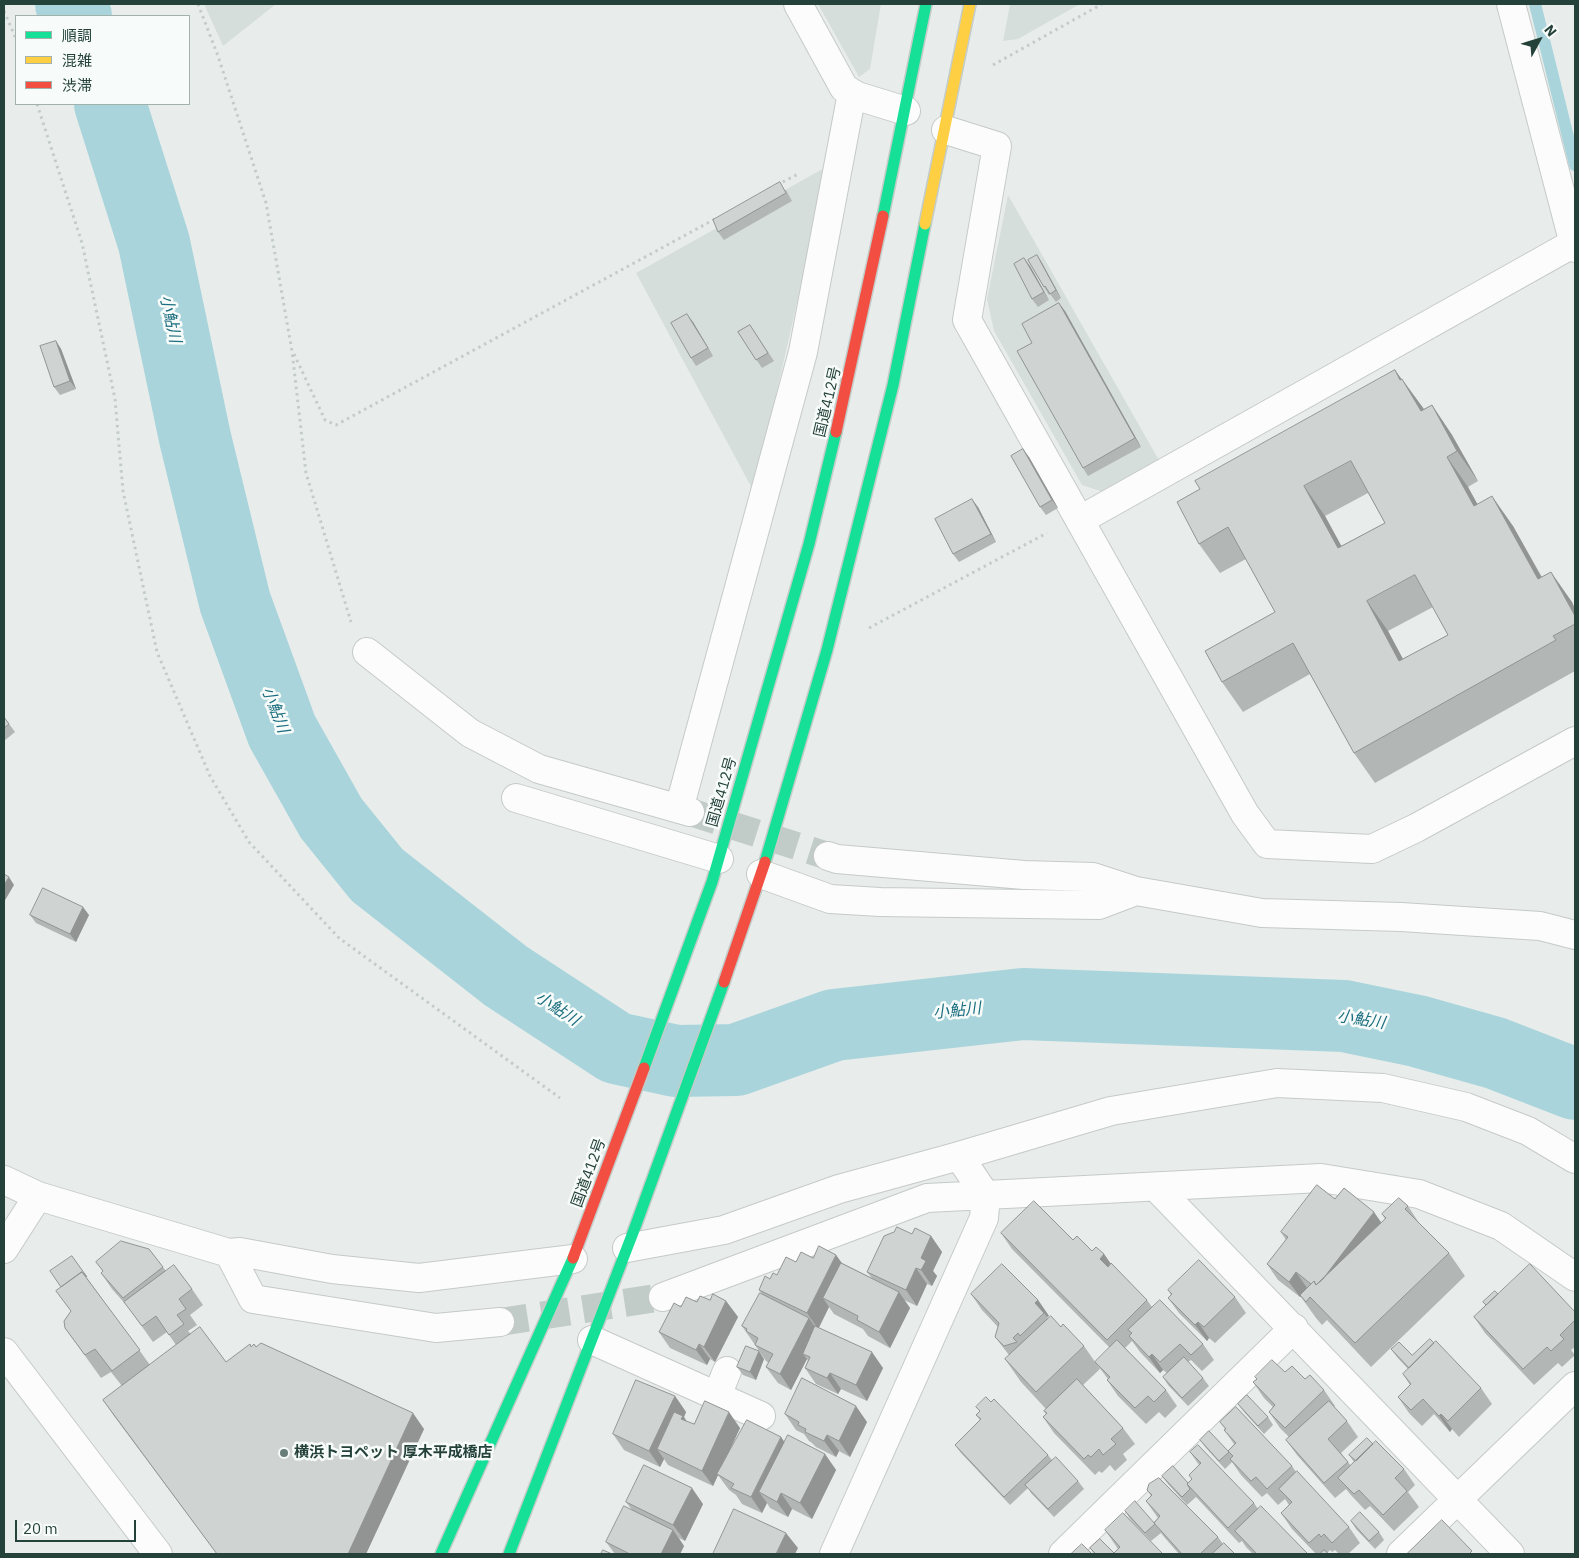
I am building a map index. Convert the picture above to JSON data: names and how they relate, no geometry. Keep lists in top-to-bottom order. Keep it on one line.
{"streets":{"highway":["国道412号"]},"water":["小鮎川"],"places":["横浜トヨペット 厚木平成橋店"],"legend":["順調","混雑","渋滞"],"scale_bar":"20 m","north":"top right"}
